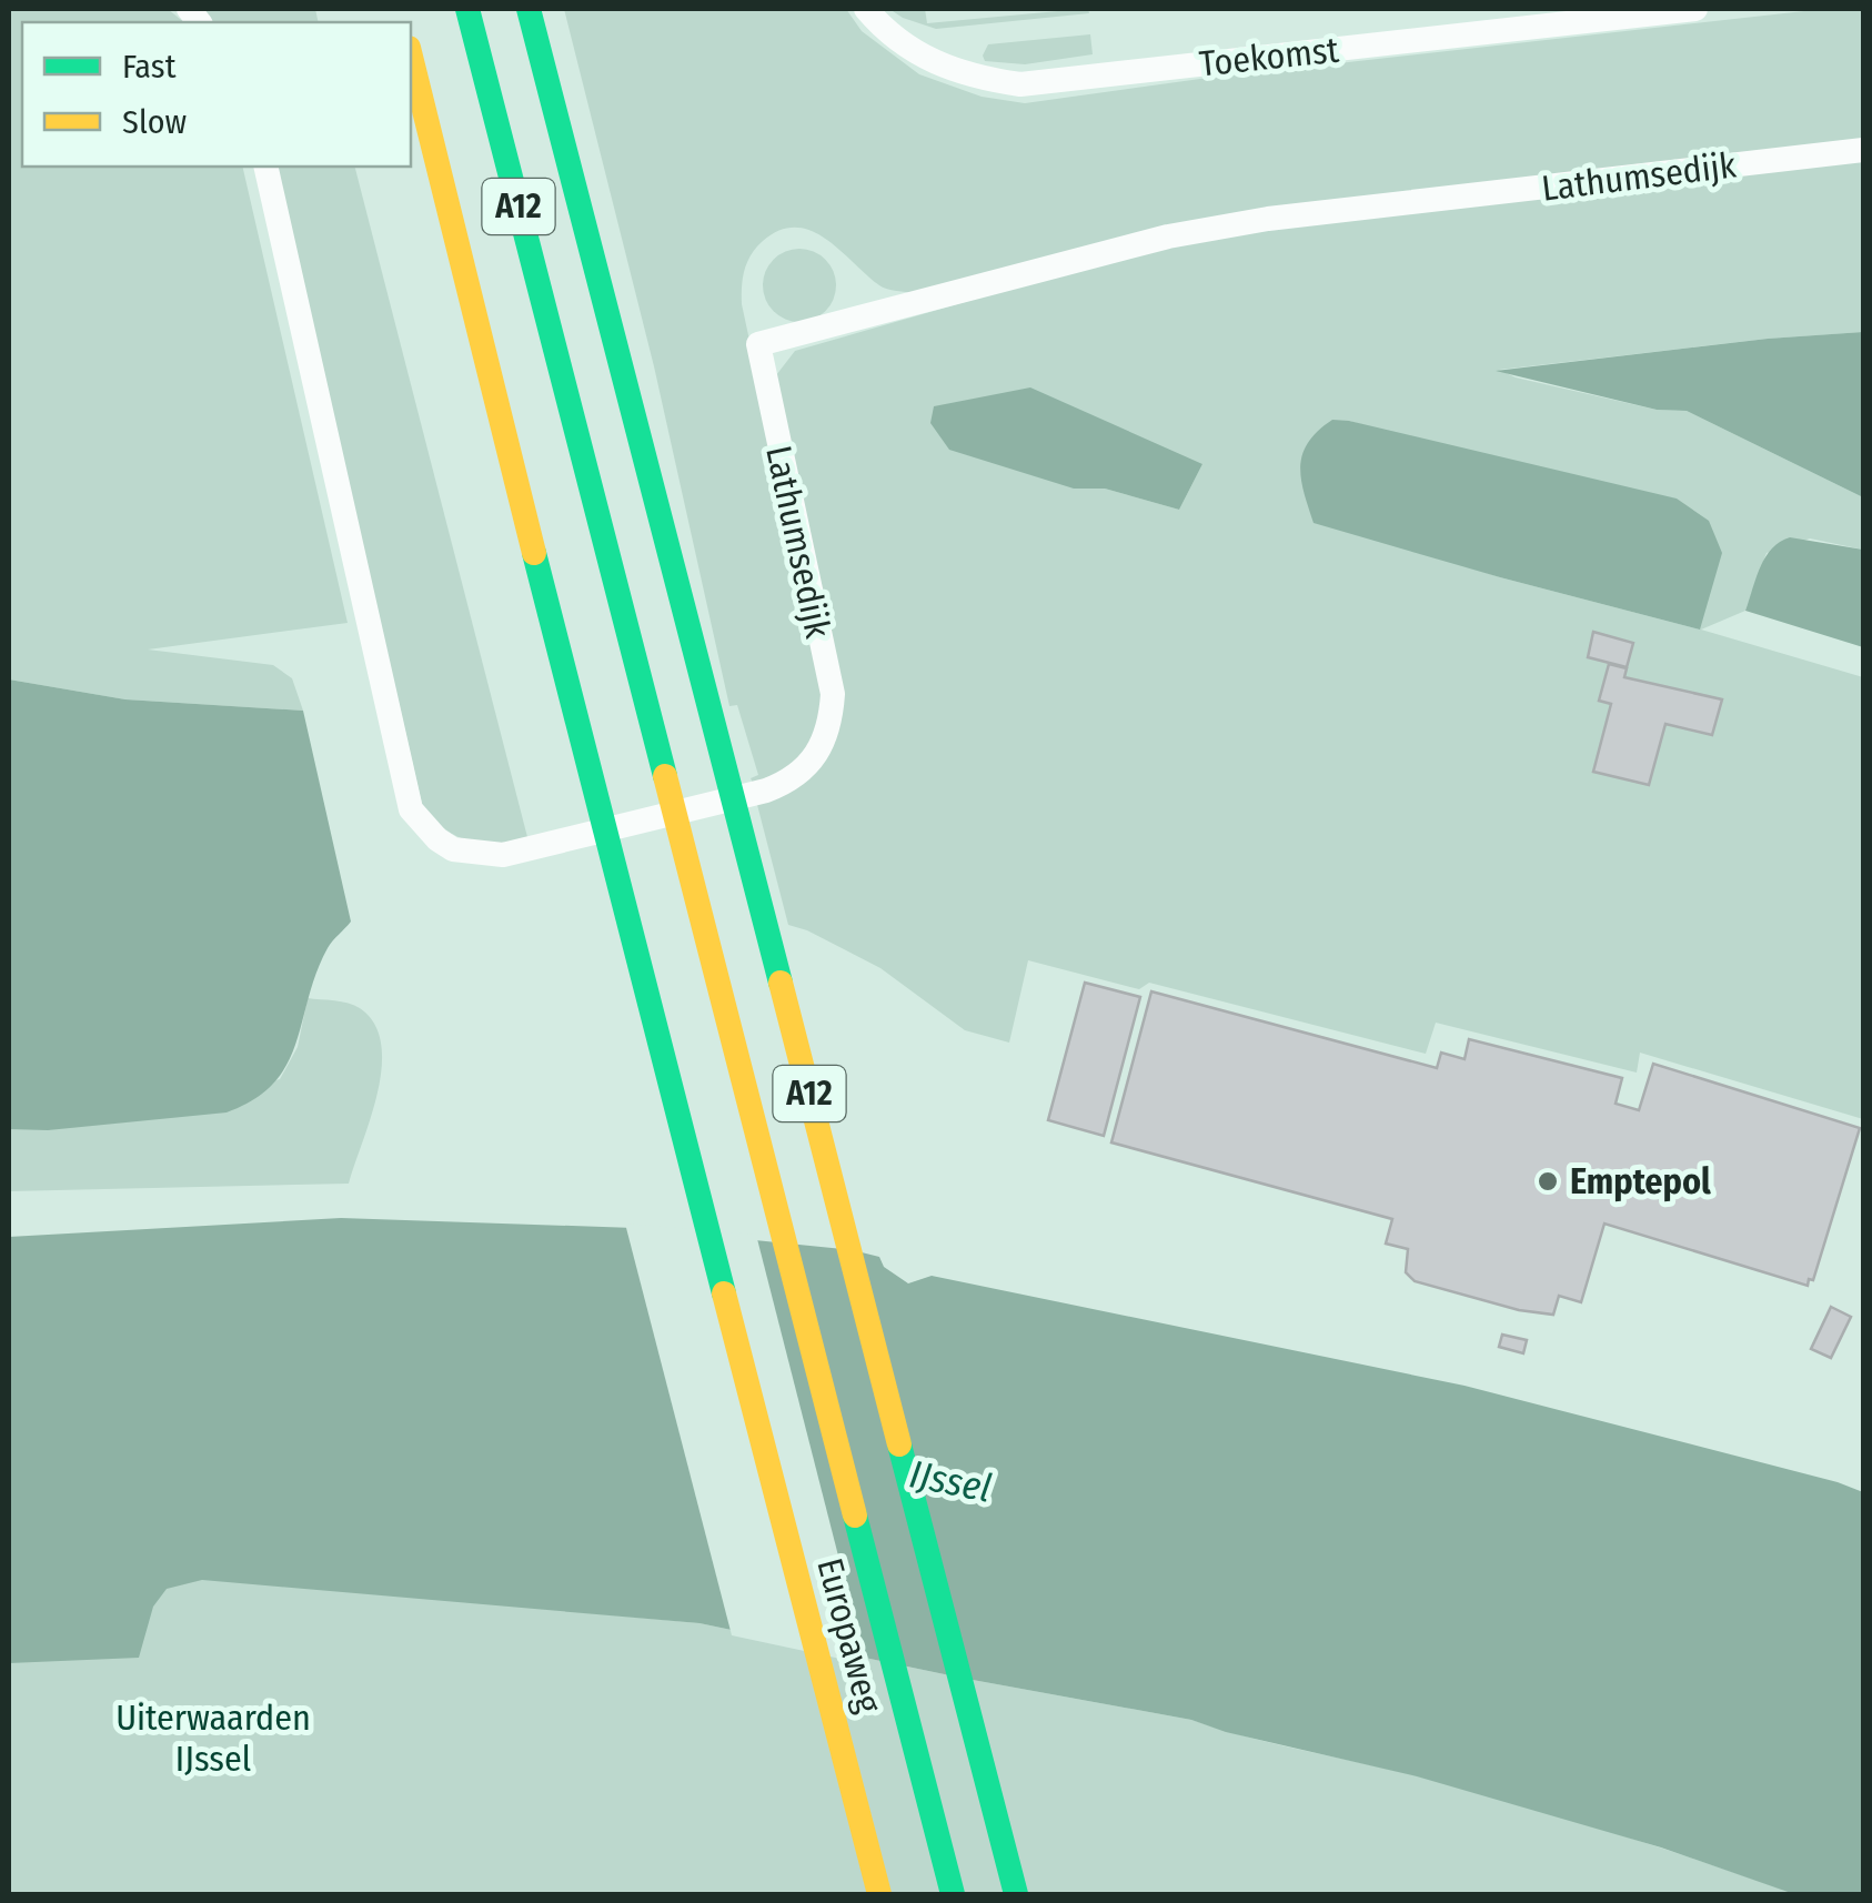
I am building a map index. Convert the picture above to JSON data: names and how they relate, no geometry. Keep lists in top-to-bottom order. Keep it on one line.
{"streets":{"highway":["A12","Europaweg"],"street":["Toekomst","Lathumsedijk"]},"water":["IJssel"],"parks":["Uiterwaarden IJssel"],"places":["Emptepol"],"legend":["Fast","Slow"]}
